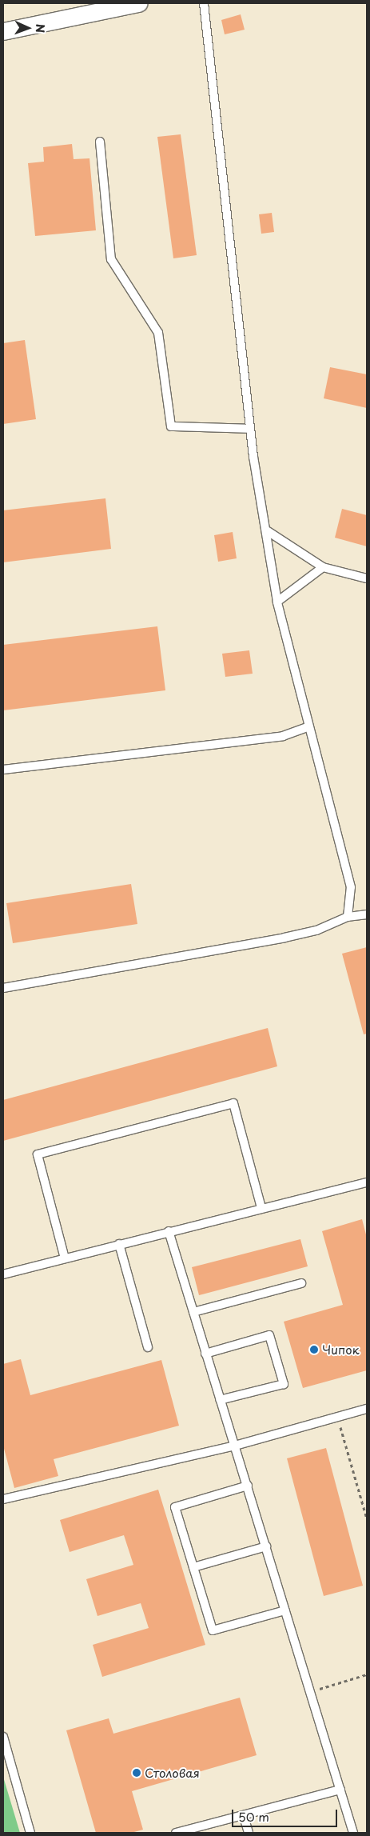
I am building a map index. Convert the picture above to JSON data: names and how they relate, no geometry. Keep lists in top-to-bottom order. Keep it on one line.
{"places":["Чипок","Столовая"],"scale_bar":"50 m","north":"right"}
